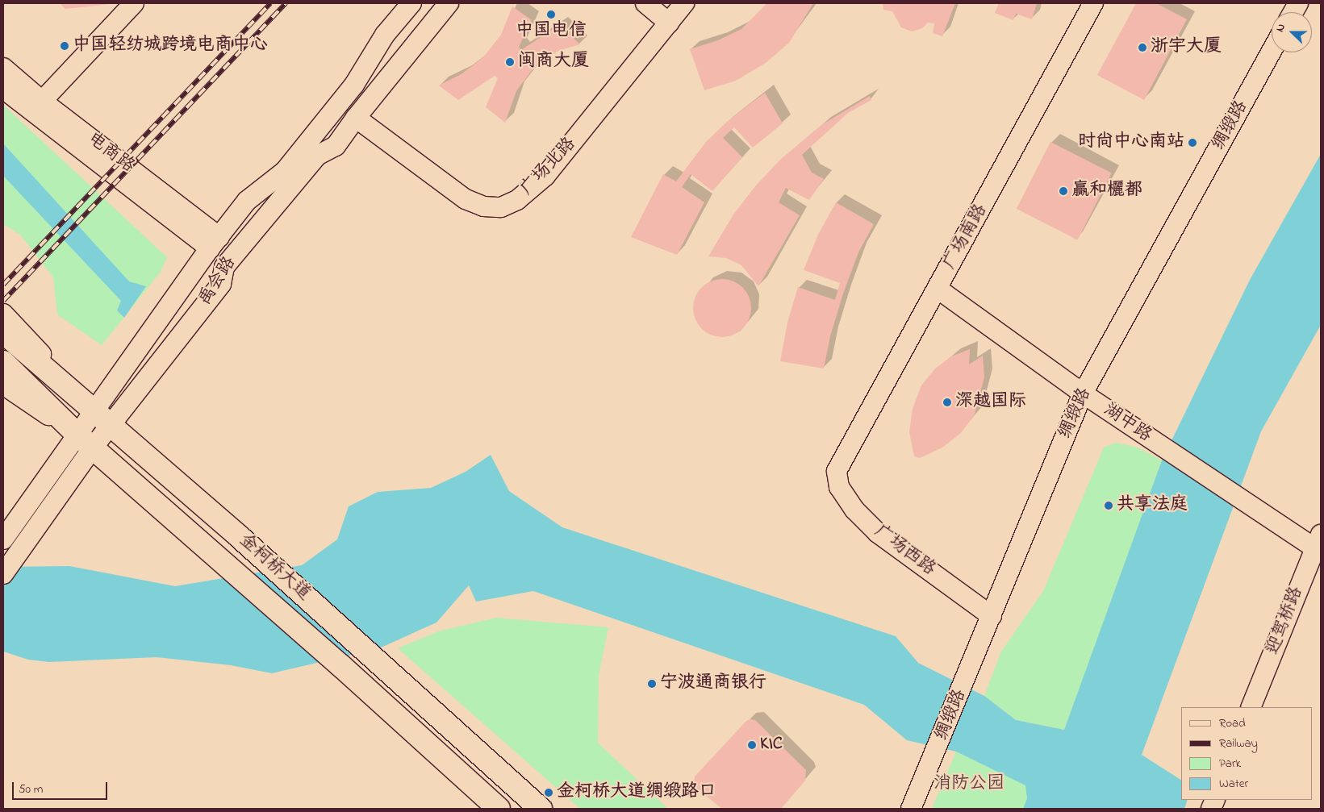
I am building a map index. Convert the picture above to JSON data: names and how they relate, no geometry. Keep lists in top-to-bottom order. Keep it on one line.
{"streets":{"main road":["金柯桥大道"],"street":["绸缎路","电商路","广场北路","广场南路","禹会路","湖中路","广场西路","迎驾桥路"]},"crossings":[["绸缎路","湖中路"],["绸缎路","广场西路"],["电商路","禹会路"],["广场北路","禹会路"],["广场南路","湖中路"],["广场南路","广场西路"],["禹会路","金柯桥大道"],["湖中路","迎驾桥路"]],"parks":["消防公园"],"places":["中国电信","中国轻纺城跨境电商中心","浙宇大厦","闽商大厦","时尚中心南站","赢和欐都","深越国际","共享法庭","宁波通商银行","KIC","金柯桥大道绸缎路口"],"legend":["Road","Railway","Park","Water"],"scale_bar":"50 m","north":"left"}
